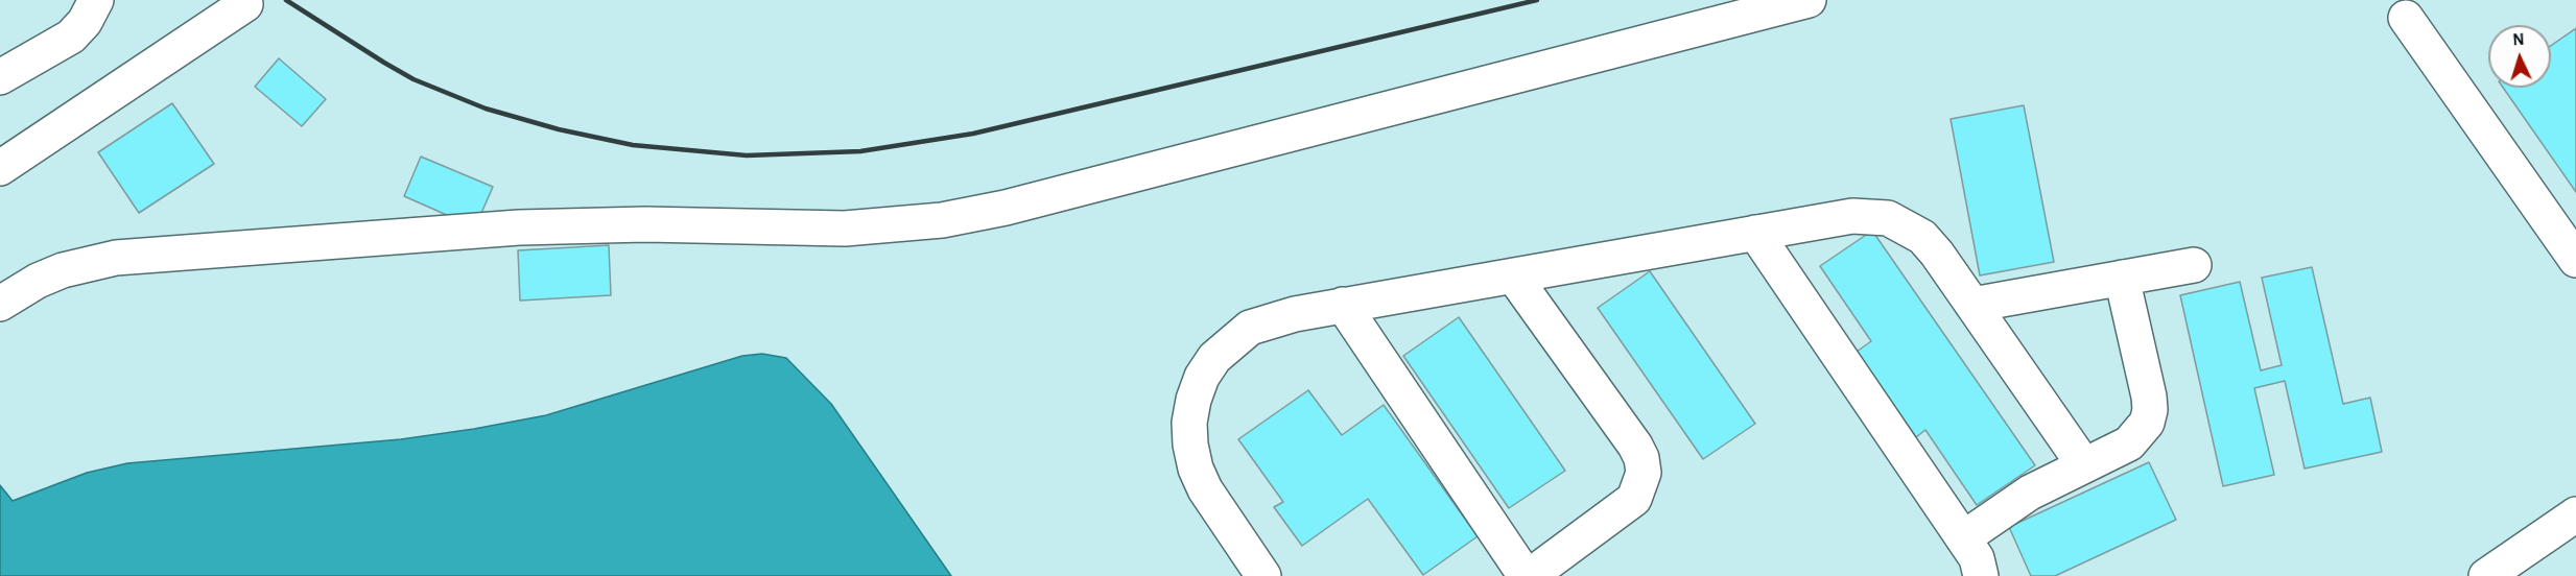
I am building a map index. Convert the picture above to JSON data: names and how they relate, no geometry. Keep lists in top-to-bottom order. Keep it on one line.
{"north":"top"}
